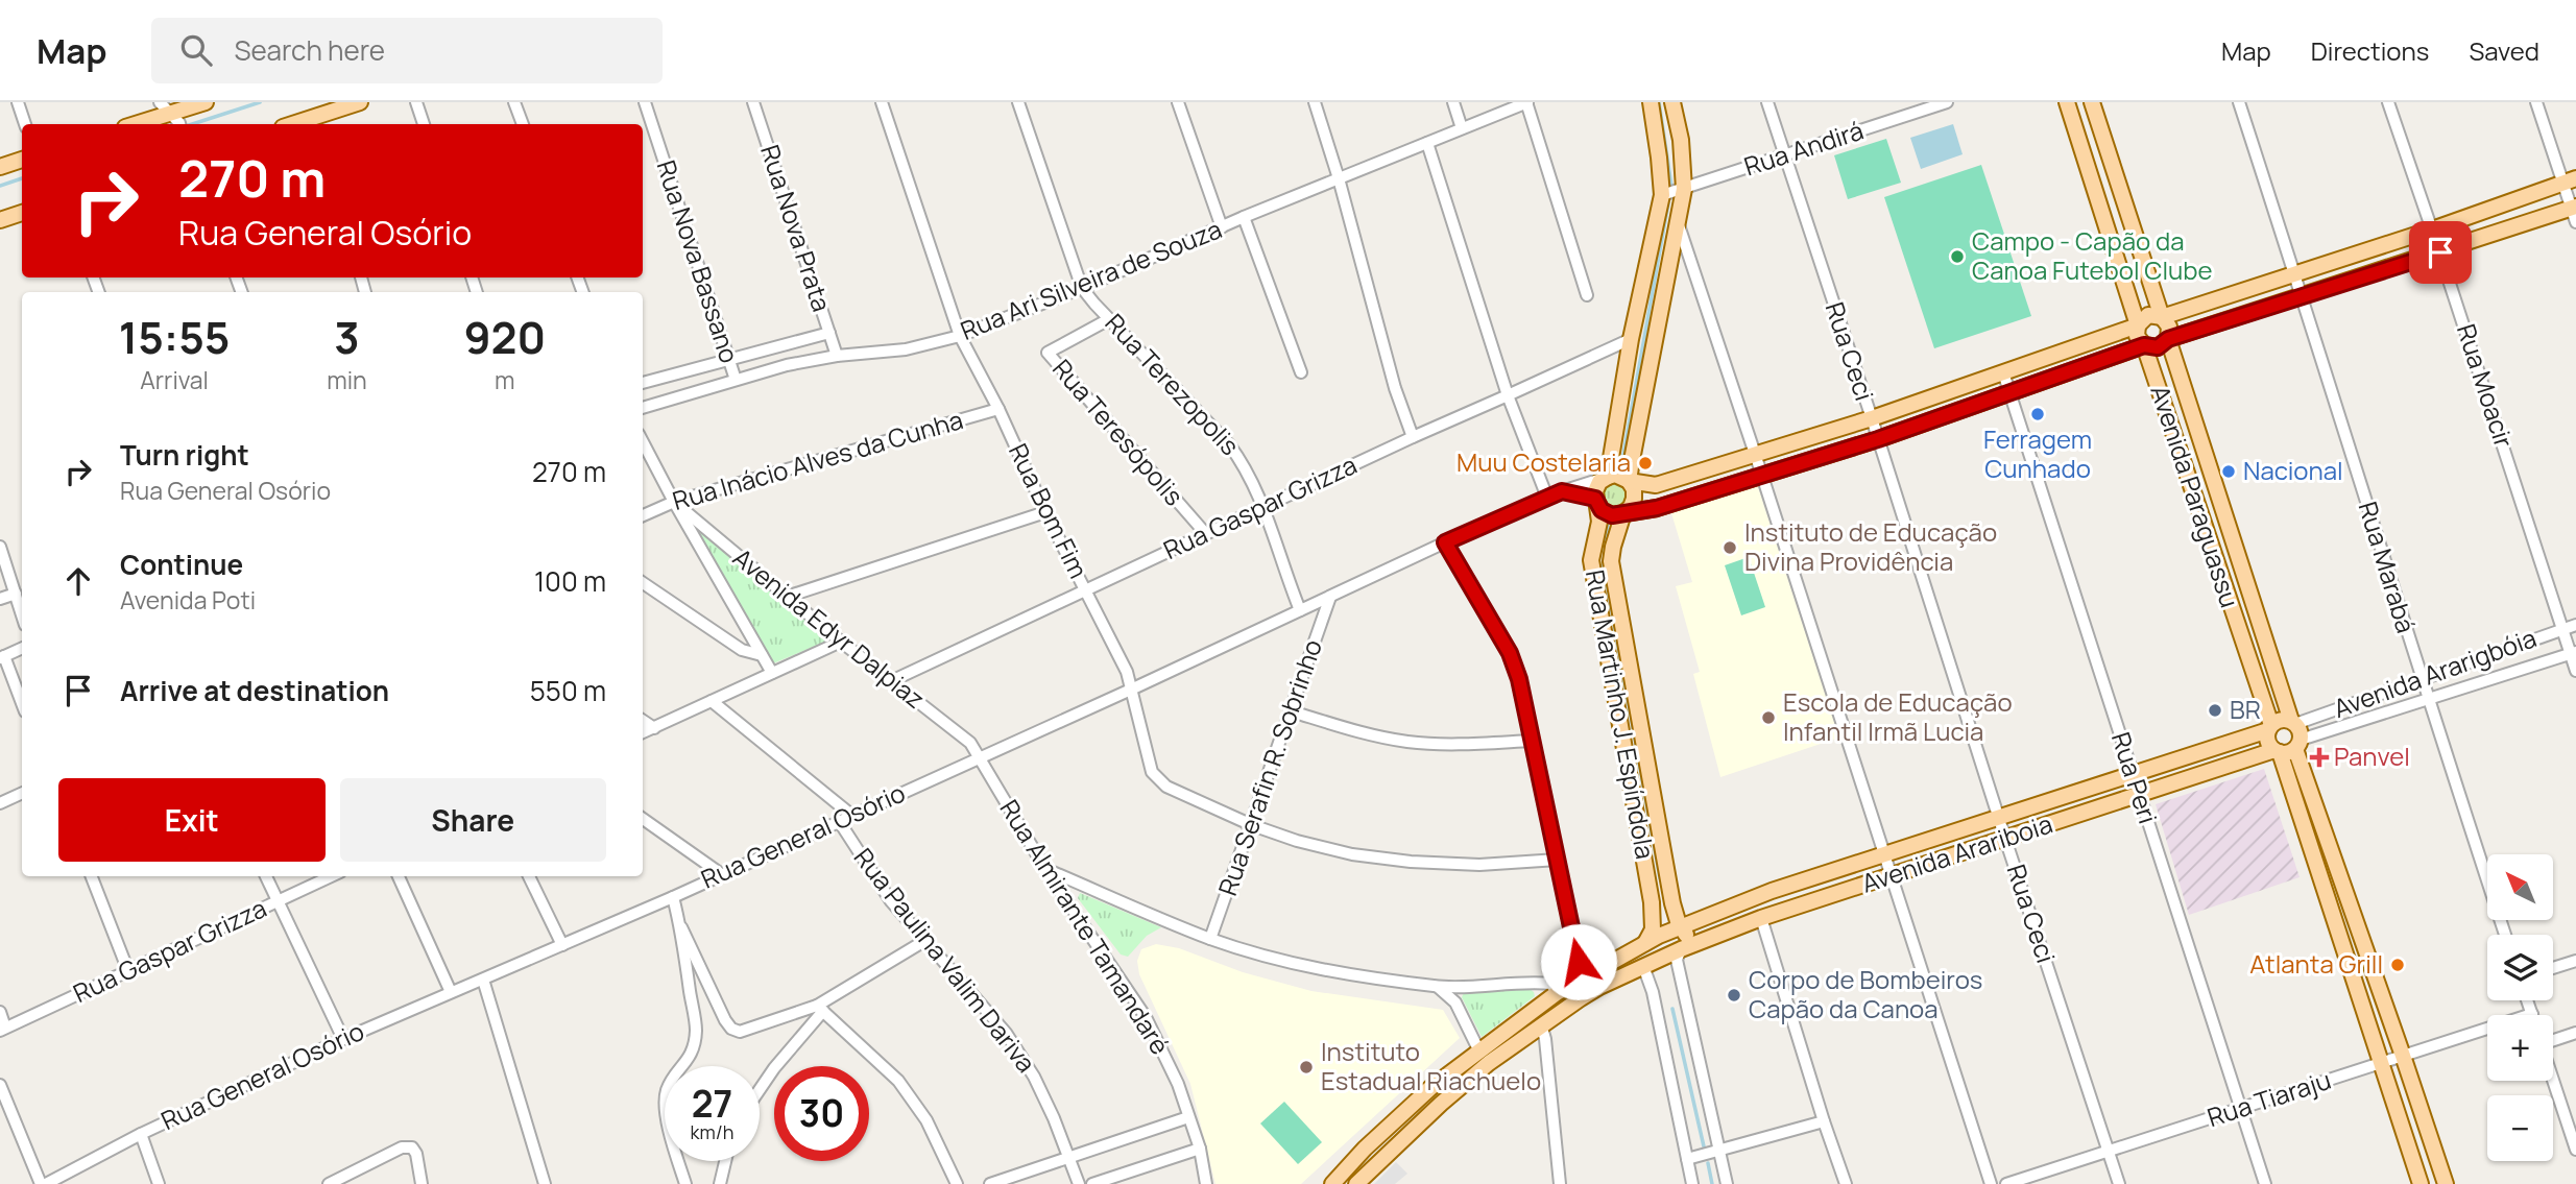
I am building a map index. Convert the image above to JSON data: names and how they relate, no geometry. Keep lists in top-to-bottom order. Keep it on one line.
{"streets":{"main road":["Avenida Paraguassu","Rua Martinho J. Espíndola","Avenida Arariboia"],"street":["Rua Andirá","Rua Nova Prata","Rua Nova Bassano","Rua Ari Silveira de Souza","Rua Ceci","Rua Terezopolis","Rua Moacir","Rua Teresópolis","Rua Inácio Alves da Cunha","Rua Gaspar Grizza","Rua Bom Fim","Rua Marabá","Avenida Edyr Dalpiaz","Avenida Ararigbóia","Rua Serafin R. Sobrinho","Rua Peri","Rua General Osório","Rua Almirante Tamandaré","Rua Paulina Valim Dariva","Rua Tiaraju"]},"crossings":[["Rua Andirá","Rua Ceci"],["Rua Andirá","Rua Martinho J. Espíndola"],["Rua Nova Prata","Rua Ari Silveira de Souza"],["Rua Nova Bassano","Rua Ari Silveira de Souza"],["Rua Ari Silveira de Souza","Rua Terezopolis"],["Rua Ari Silveira de Souza","Rua Bom Fim"],["Rua Ceci","Avenida Arariboia"],["Rua Ceci","Rua Tiaraju"],["Rua Terezopolis","Rua Teresópolis"],["Rua Terezopolis","Rua Gaspar Grizza"],["Rua Terezopolis","Rua General Osório"],["Rua Moacir","Avenida Ararigbóia"],["Rua Teresópolis","Rua Gaspar Grizza"],["Rua Inácio Alves da Cunha","Rua Bom Fim"],["Rua Inácio Alves da Cunha","Avenida Edyr Dalpiaz"],["Avenida Paraguassu","Avenida Ararigbóia"],["Avenida Paraguassu","Avenida Arariboia"],["Rua Gaspar Grizza","Rua Bom Fim"],["Rua Gaspar Grizza","Avenida Edyr Dalpiaz"],["Rua Gaspar Grizza","Rua Martinho J. Espíndola"],["Rua Bom Fim","Rua Serafin R. Sobrinho"],["Rua Bom Fim","Rua General Osório"],["Rua Marabá","Avenida Ararigbóia"],["Avenida Edyr Dalpiaz","Rua General Osório"],["Avenida Edyr Dalpiaz","Rua Almirante Tamandaré"],["Avenida Ararigbóia","Avenida Arariboia"],["Rua Martinho J. Espíndola","Rua General Osório"],["Rua Martinho J. Espíndola","Avenida Arariboia"],["Rua Serafin R. Sobrinho","Rua General Osório"],["Rua Peri","Avenida Arariboia"],["Rua Peri","Rua Tiaraju"],["Rua General Osório","Rua Almirante Tamandaré"],["Rua General Osório","Rua Paulina Valim Dariva"]],"places":{"other":["Campo - Capão da Canoa Futebol Clube","Ferragem Cunhado","Muu Costelaria","Nacional","Instituto de Educação Divina Providência","BR","Escola de Educação Infantil Irmã Lucia","Atlanta Grill","Corpo de Bombeiros Capão da Canoa","Instituto Estadual Riachuelo"],"health":["Panvel"]},"north":"top left","page":{"header":"Map","search":"Search here","nav":["Map","Directions","Saved"],"turn":["270 m","Rua General Osório"],"eta":["15:55","Arrival","3","min","920","m"],"list":[{"name":"Turn right","note":"Rua General Osório","value":"270 m"},{"name":"Continue","note":"Avenida Poti","value":"100 m"},{"name":"Arrive at destination","value":"550 m"}],"buttons":["Exit","Share"],"map_buttons":["+","−"],"speed":"27 km/h","limit":"30"}}
